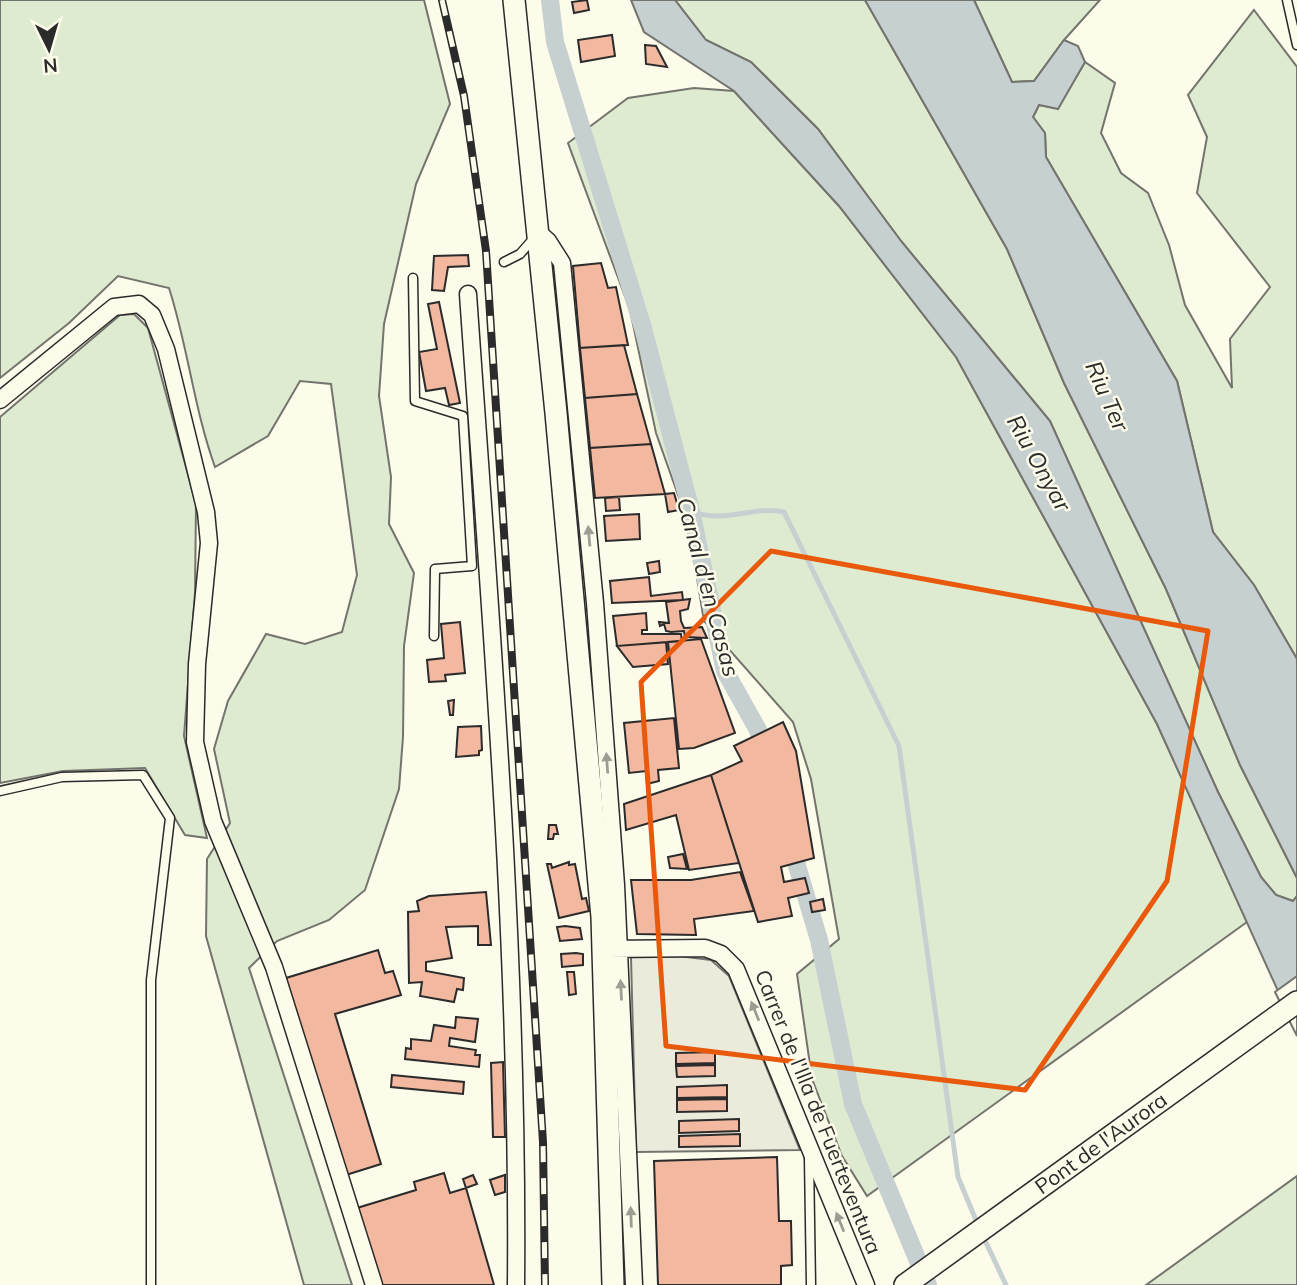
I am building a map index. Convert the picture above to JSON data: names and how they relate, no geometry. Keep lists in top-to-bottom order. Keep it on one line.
{"streets":{"street":["Carrer de l'Illa de Fuerteventura","Pont de l'Aurora"]},"one_way":["Carrer de l'Illa de Fuerteventura"],"water":["Riu Ter","Riu Onyar","Canal d'en Casas"],"north":"bottom"}
